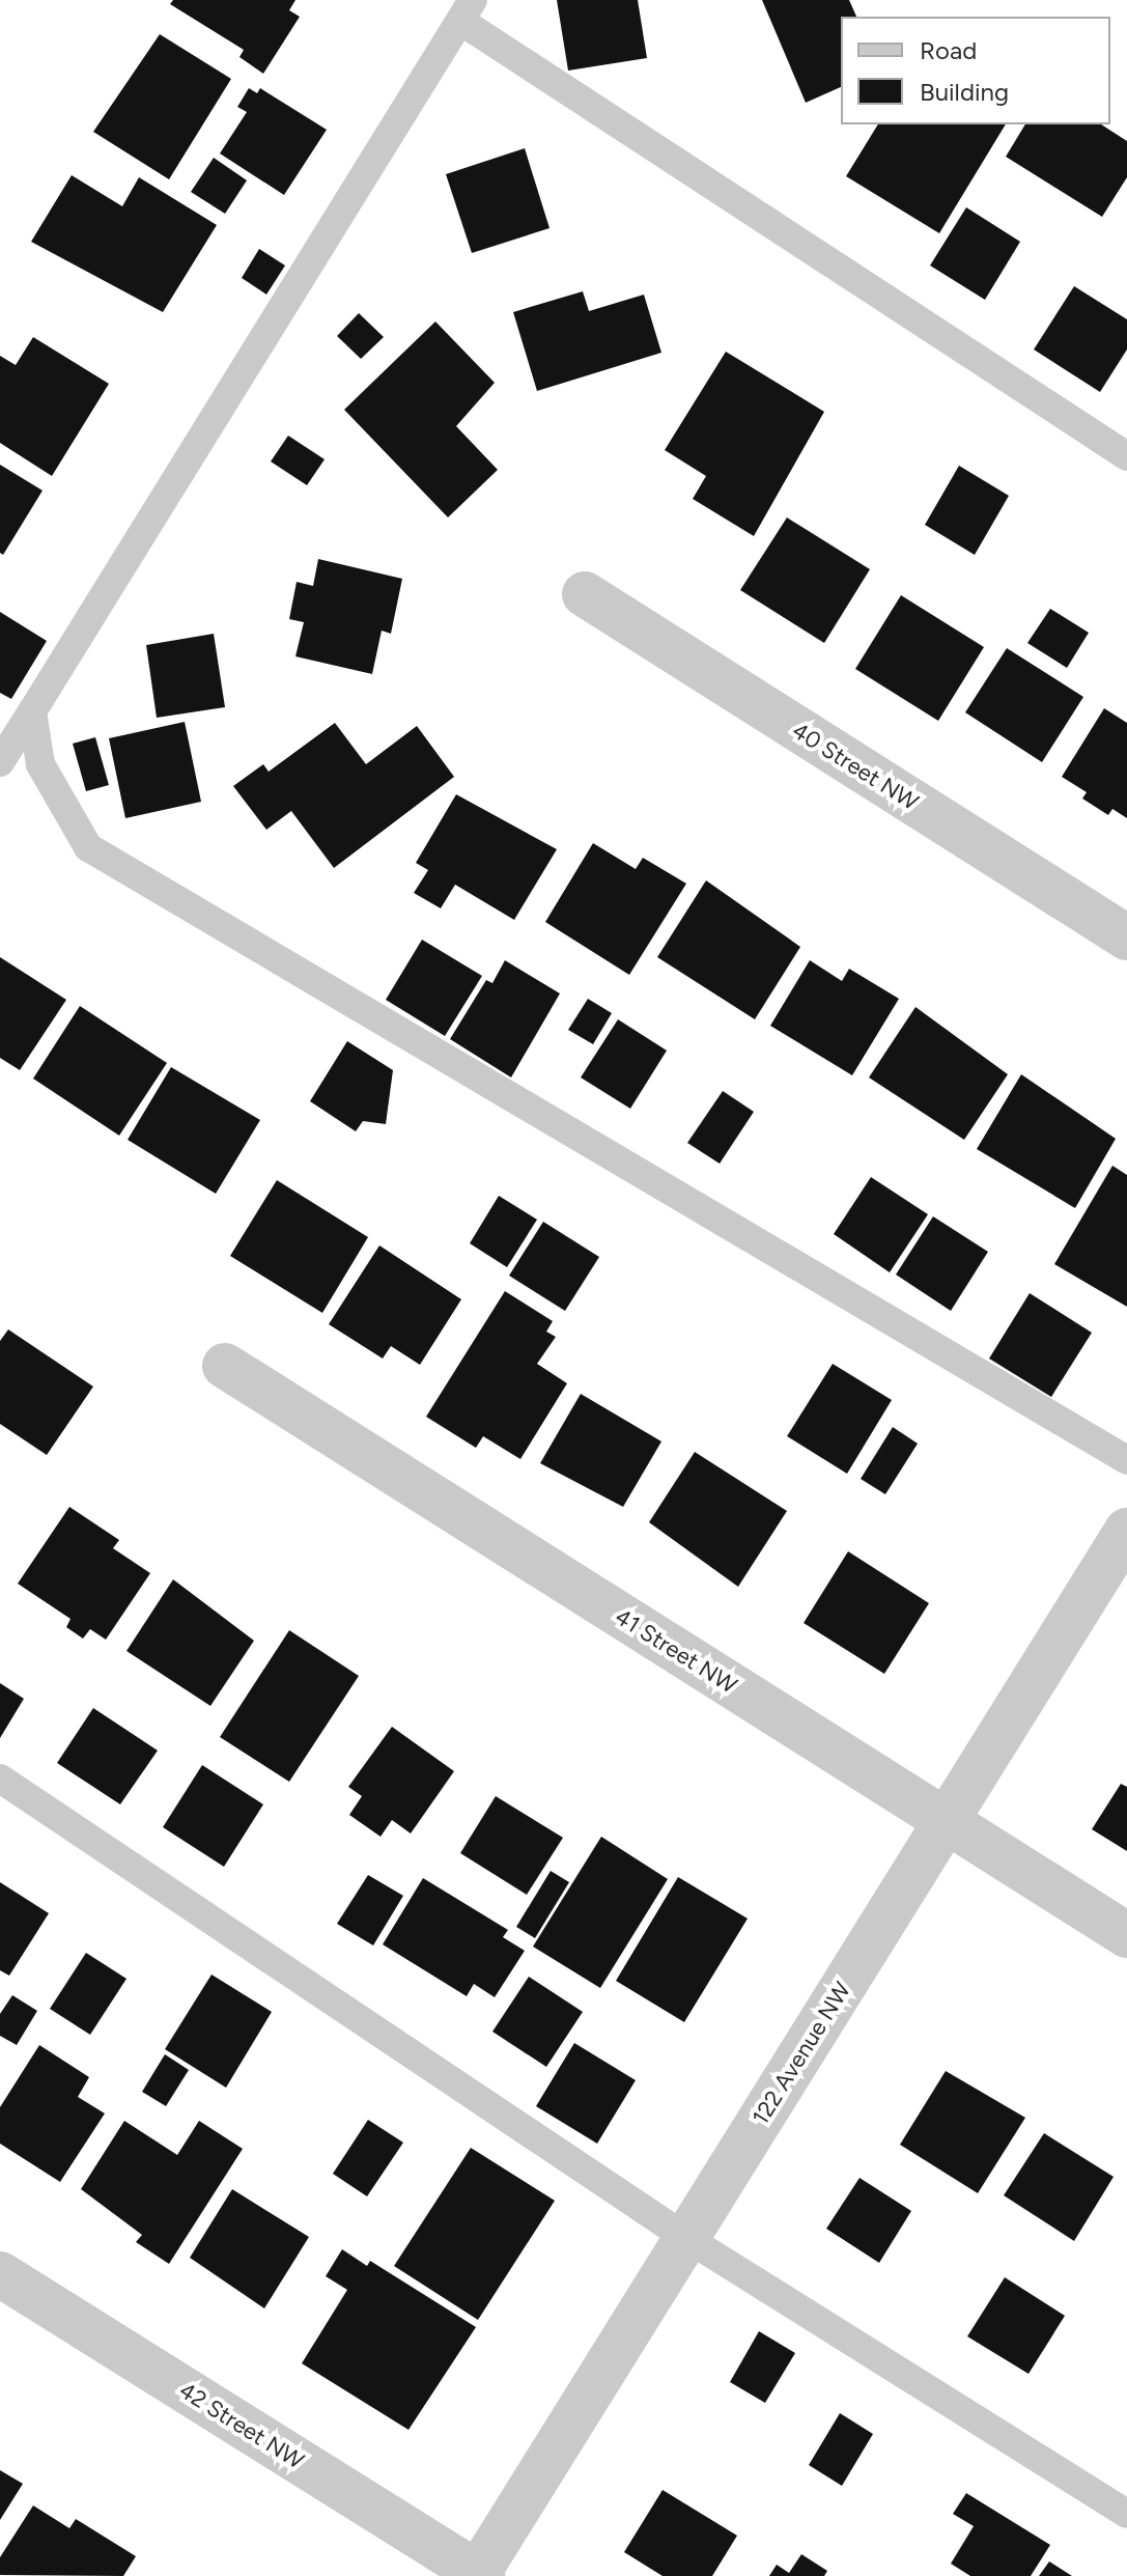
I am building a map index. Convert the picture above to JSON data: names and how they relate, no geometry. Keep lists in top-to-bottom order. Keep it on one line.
{"streets":{"street":["40 Street NW","41 Street NW","122 Avenue NW","42 Street NW"]},"crossings":[["41 Street NW","122 Avenue NW"],["122 Avenue NW","42 Street NW"]],"legend":["Road","Building"]}
